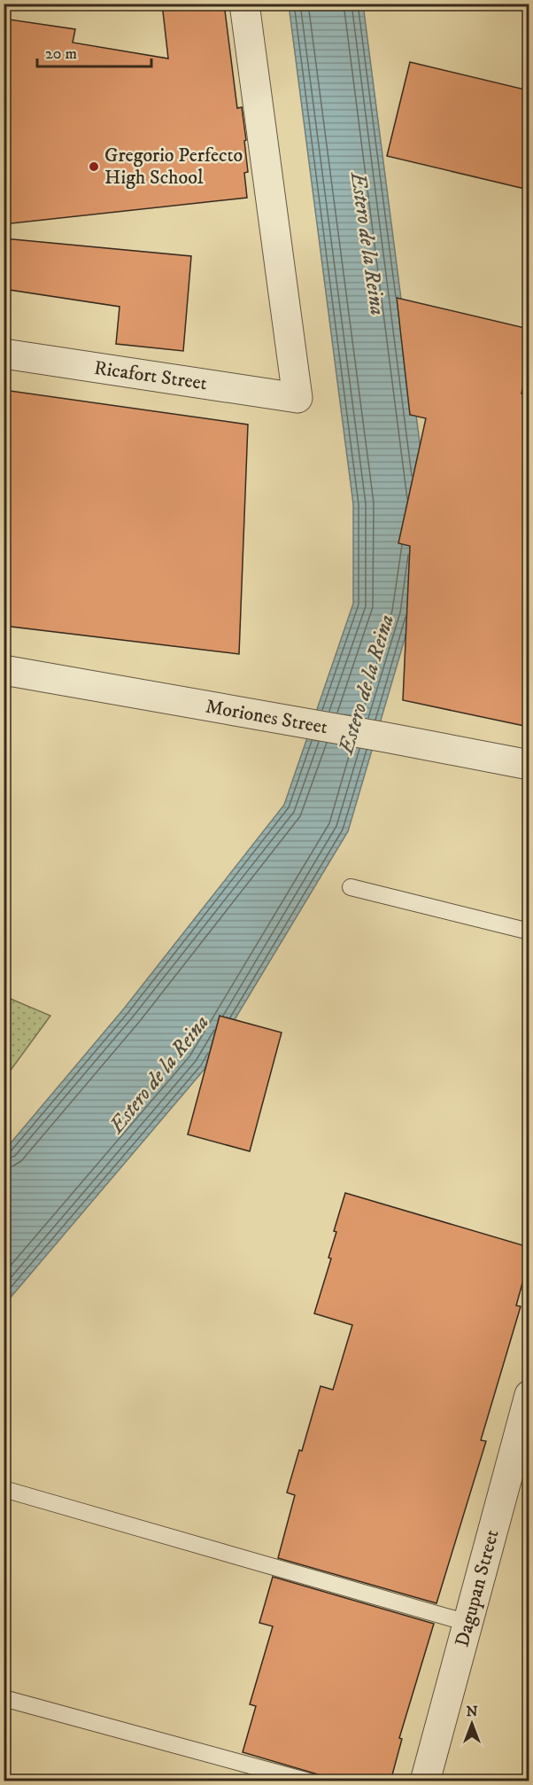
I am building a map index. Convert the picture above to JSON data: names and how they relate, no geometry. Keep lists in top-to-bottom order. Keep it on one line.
{"streets":{"street":["Ricafort Street","Moriones Street","Dagupan Street"]},"water":["Estero de la Reina"],"places":["Gregorio Perfecto High School"],"scale_bar":"20 m","north":"top"}
